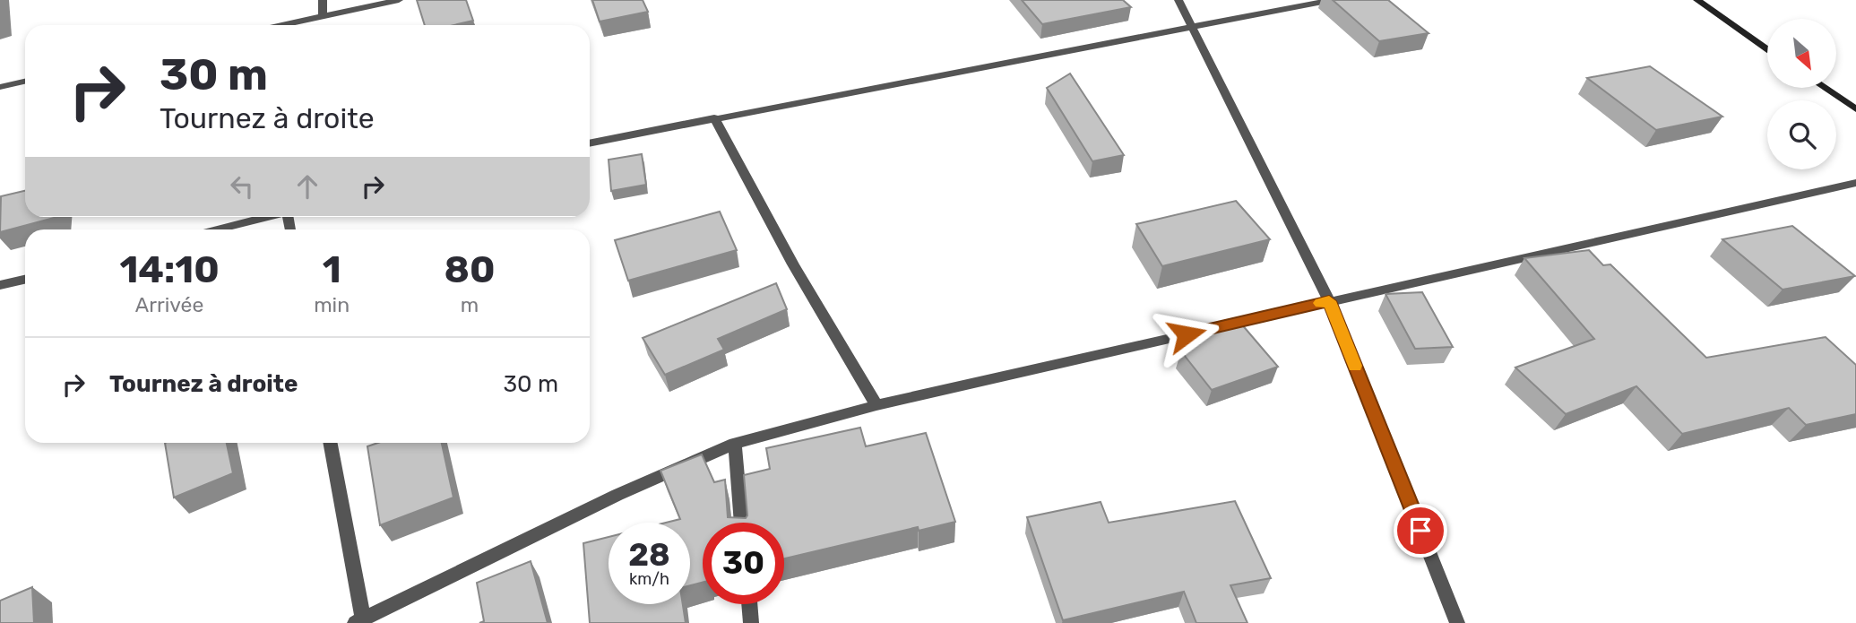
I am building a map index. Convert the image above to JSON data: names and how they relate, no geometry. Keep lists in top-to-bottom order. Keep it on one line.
{"north":"bottom right","page":{"turn":["30 m","Tournez à droite"],"eta":["14:10","Arrivée","1","min","80","m"],"list":[{"name":"Tournez à droite","value":"30 m"}],"speed":"28 km/h","limit":"30"}}
